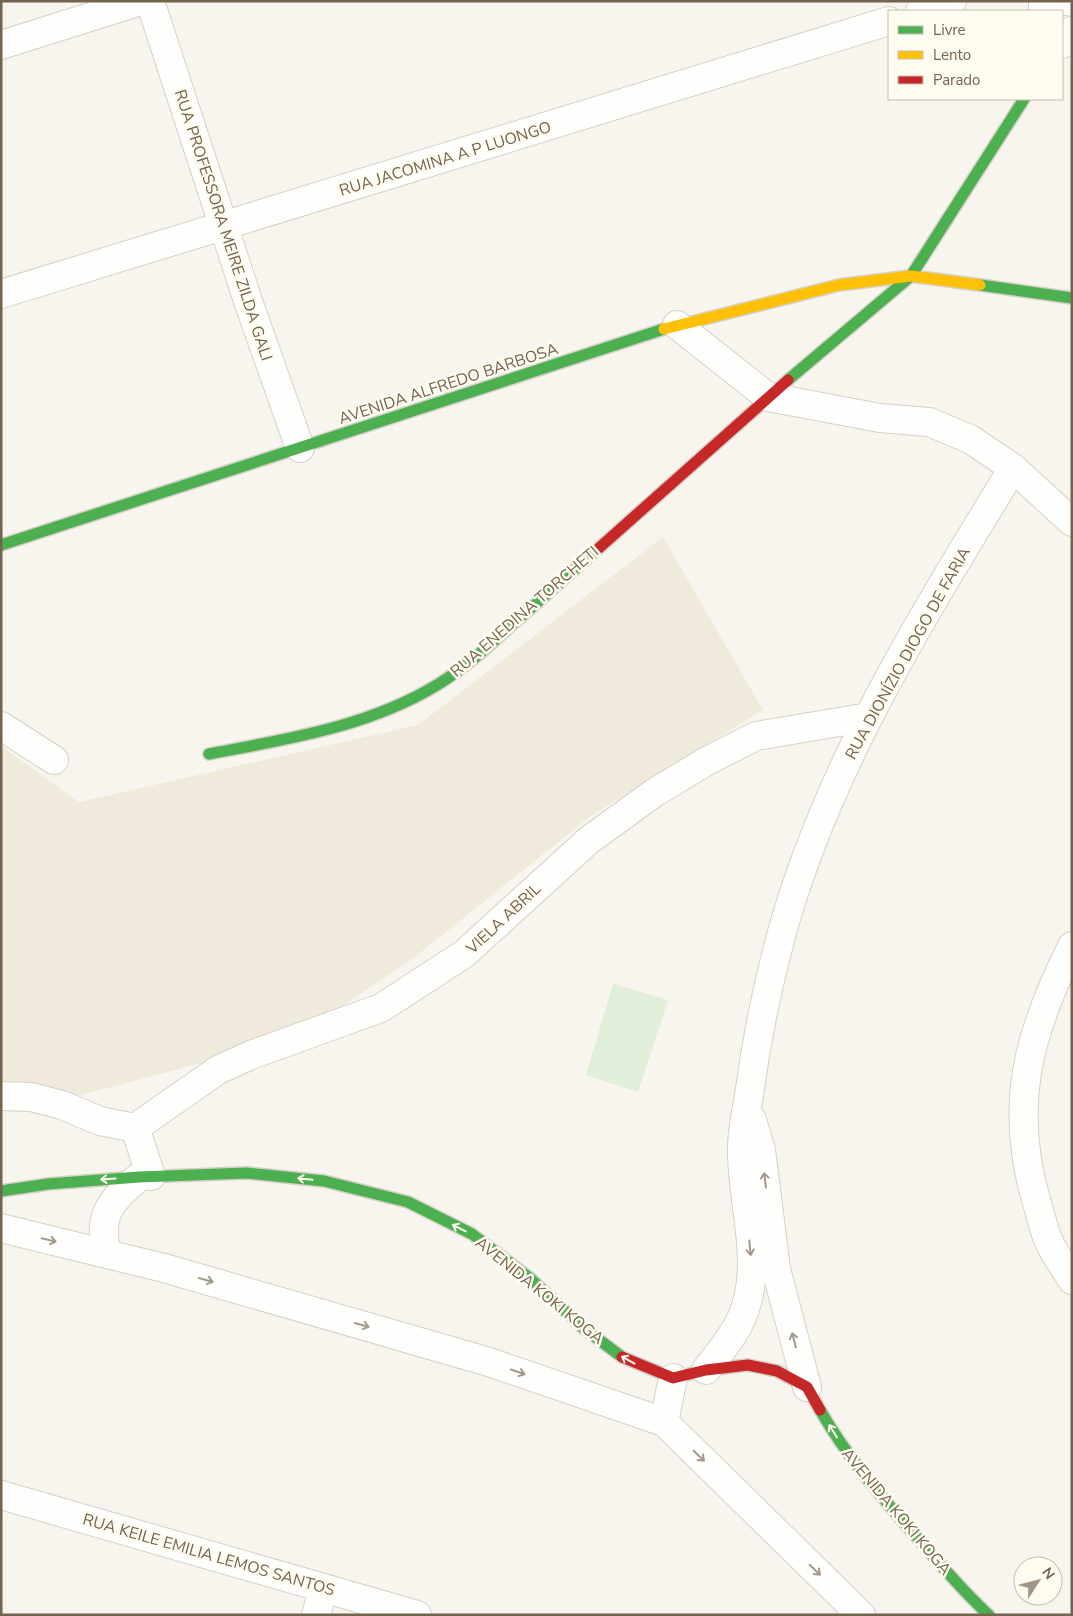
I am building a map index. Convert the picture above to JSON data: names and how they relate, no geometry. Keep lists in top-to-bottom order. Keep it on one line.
{"streets":{"street":["RUA JACOMINA A P LUONGO","RUA PROFESSORA MEIRE ZILDA GALI","AVENIDA ALFREDO BARBOSA","RUA ENEDINA TORCHETI","RUA DIONÍZIO DIOGO DE FARIA","VIELA ABRIL","AVENIDA KOKI KOGA","RUA KEILE EMILIA LEMOS SANTOS"]},"crossings":[["RUA JACOMINA A P LUONGO","RUA PROFESSORA MEIRE ZILDA GALI"],["RUA PROFESSORA MEIRE ZILDA GALI","AVENIDA ALFREDO BARBOSA"],["AVENIDA ALFREDO BARBOSA","RUA ENEDINA TORCHETI"],["RUA DIONÍZIO DIOGO DE FARIA","VIELA ABRIL"]],"legend":["Livre","Lento","Parado"],"north":"top right"}
